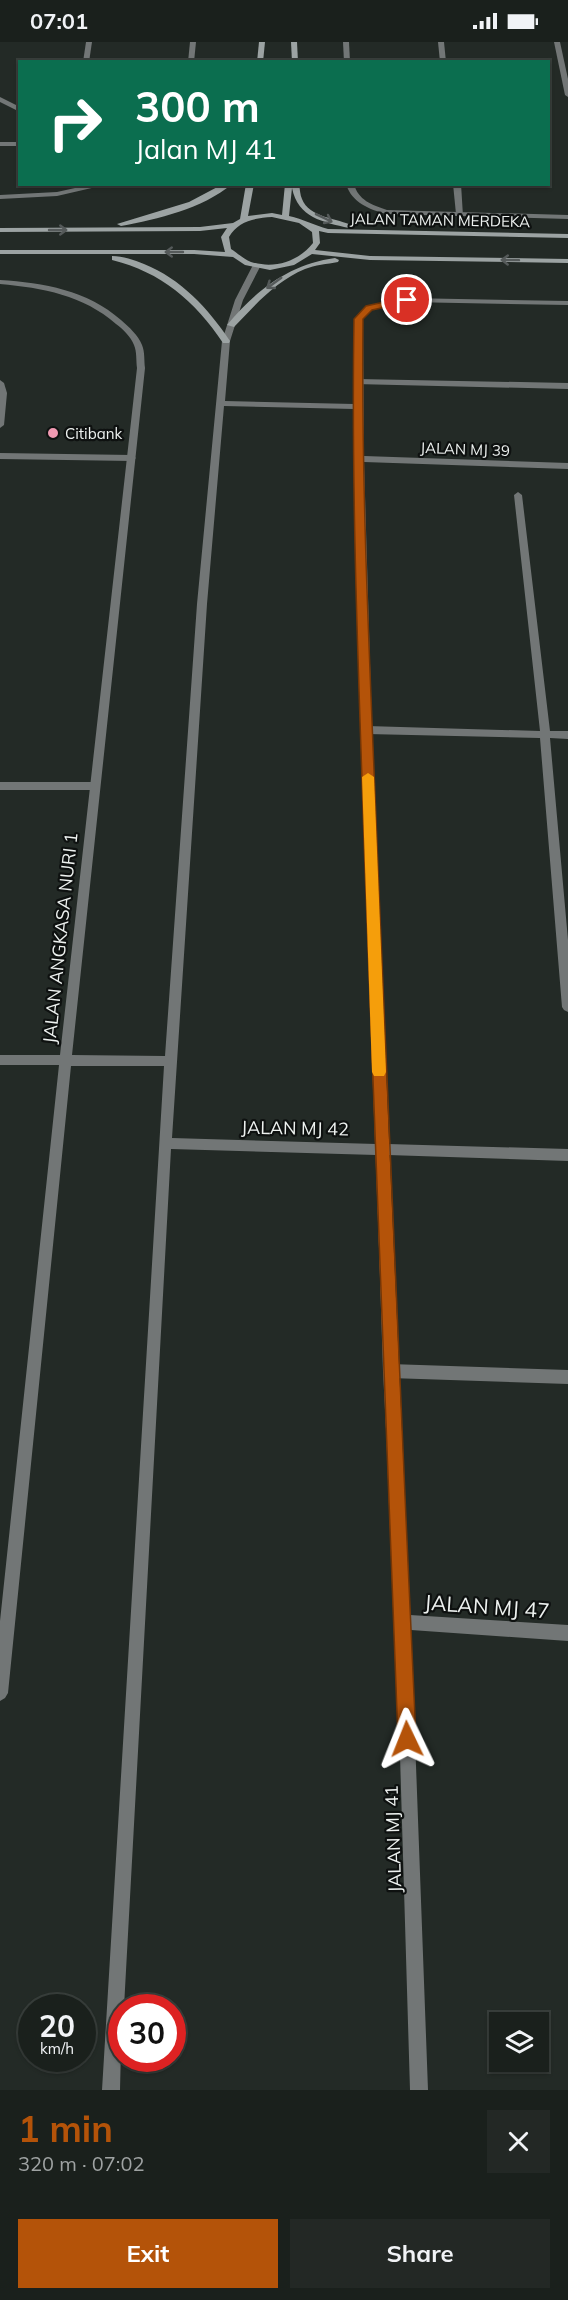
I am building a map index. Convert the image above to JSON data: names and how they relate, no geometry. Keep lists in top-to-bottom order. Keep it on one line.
{"streets":{"main road":["JALAN TAMAN MERDEKA"],"street":["JALAN MJ 39","JALAN ANGKASA NURI 1","JALAN MJ 42","JALAN MJ 47","JALAN MJ 41"]},"crossings":[["JALAN MJ 39","JALAN MJ 41"],["JALAN MJ 42","JALAN MJ 41"],["JALAN MJ 47","JALAN MJ 41"]],"places":["Citibank"],"page":{"status":"07:01","turn":["300 m","Jalan MJ 41"],"speed":"20 km/h","limit":"30","heading":["1 min","320 m · 07:02"],"buttons":["Exit","Share"]}}
